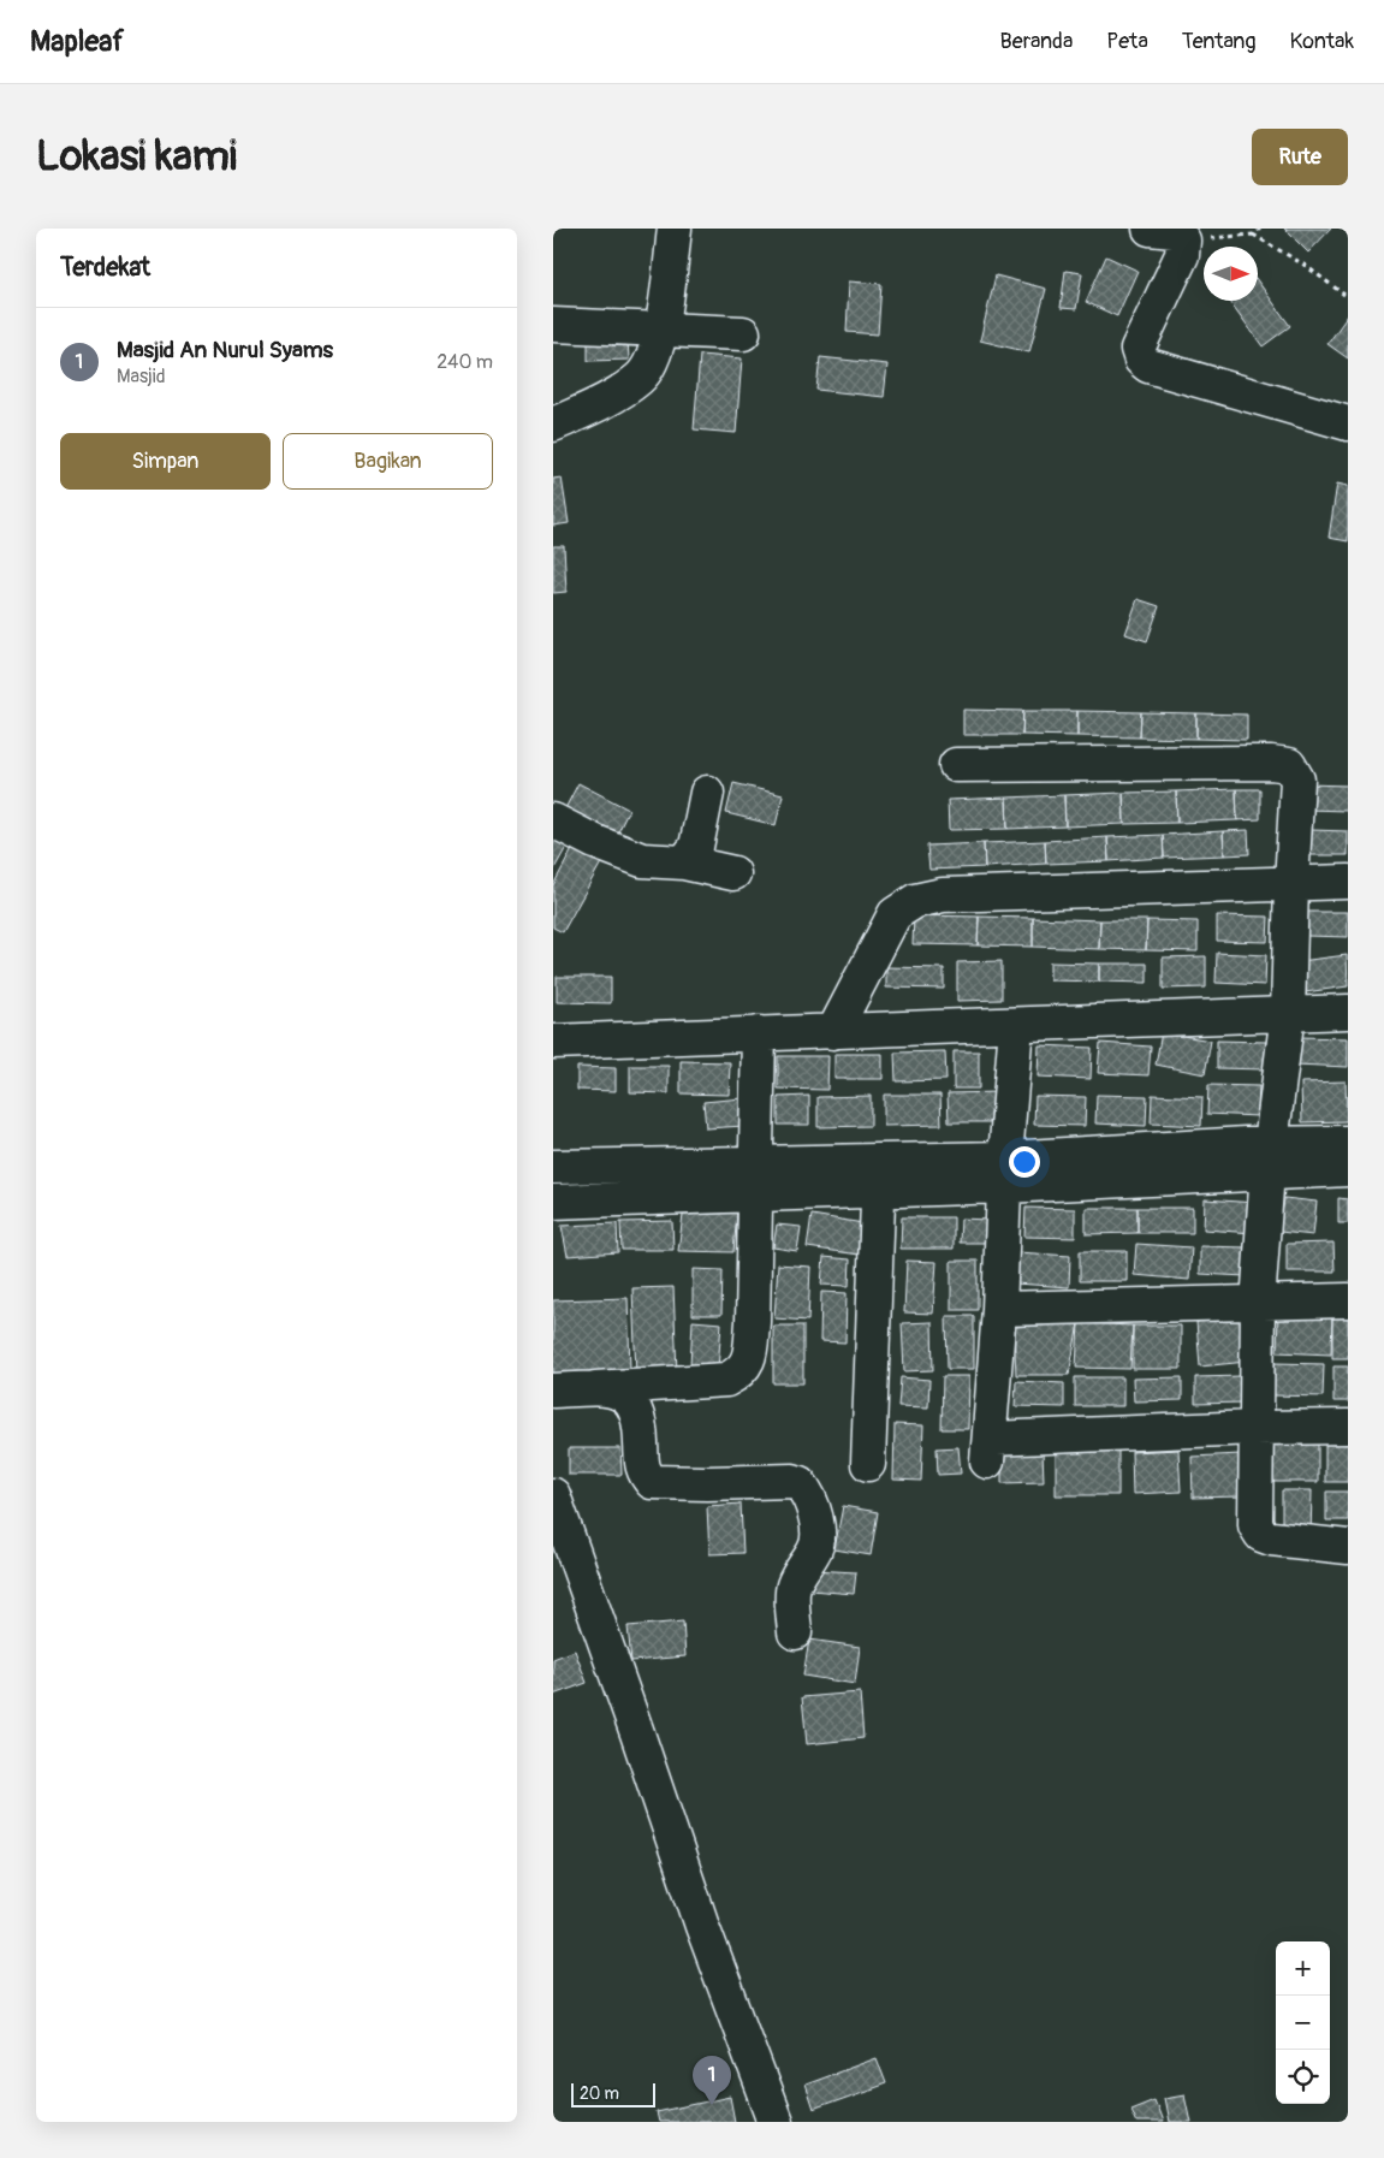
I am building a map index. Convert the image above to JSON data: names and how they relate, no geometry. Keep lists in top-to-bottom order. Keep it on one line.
{"scale_bar":"20 m","north":"right","page":{"header":"Mapleaf","nav":["Beranda","Peta","Tentang","Kontak"],"buttons":["Rute",["Simpan","Bagikan"]],"title":"Lokasi kami","heading":"Terdekat","list":[{"mark":"1","name":"Masjid An Nurul Syams","note":"Masjid","value":"240 m"}],"map_buttons":["+","−"],"pins":"1","scale":"20 m"}}
